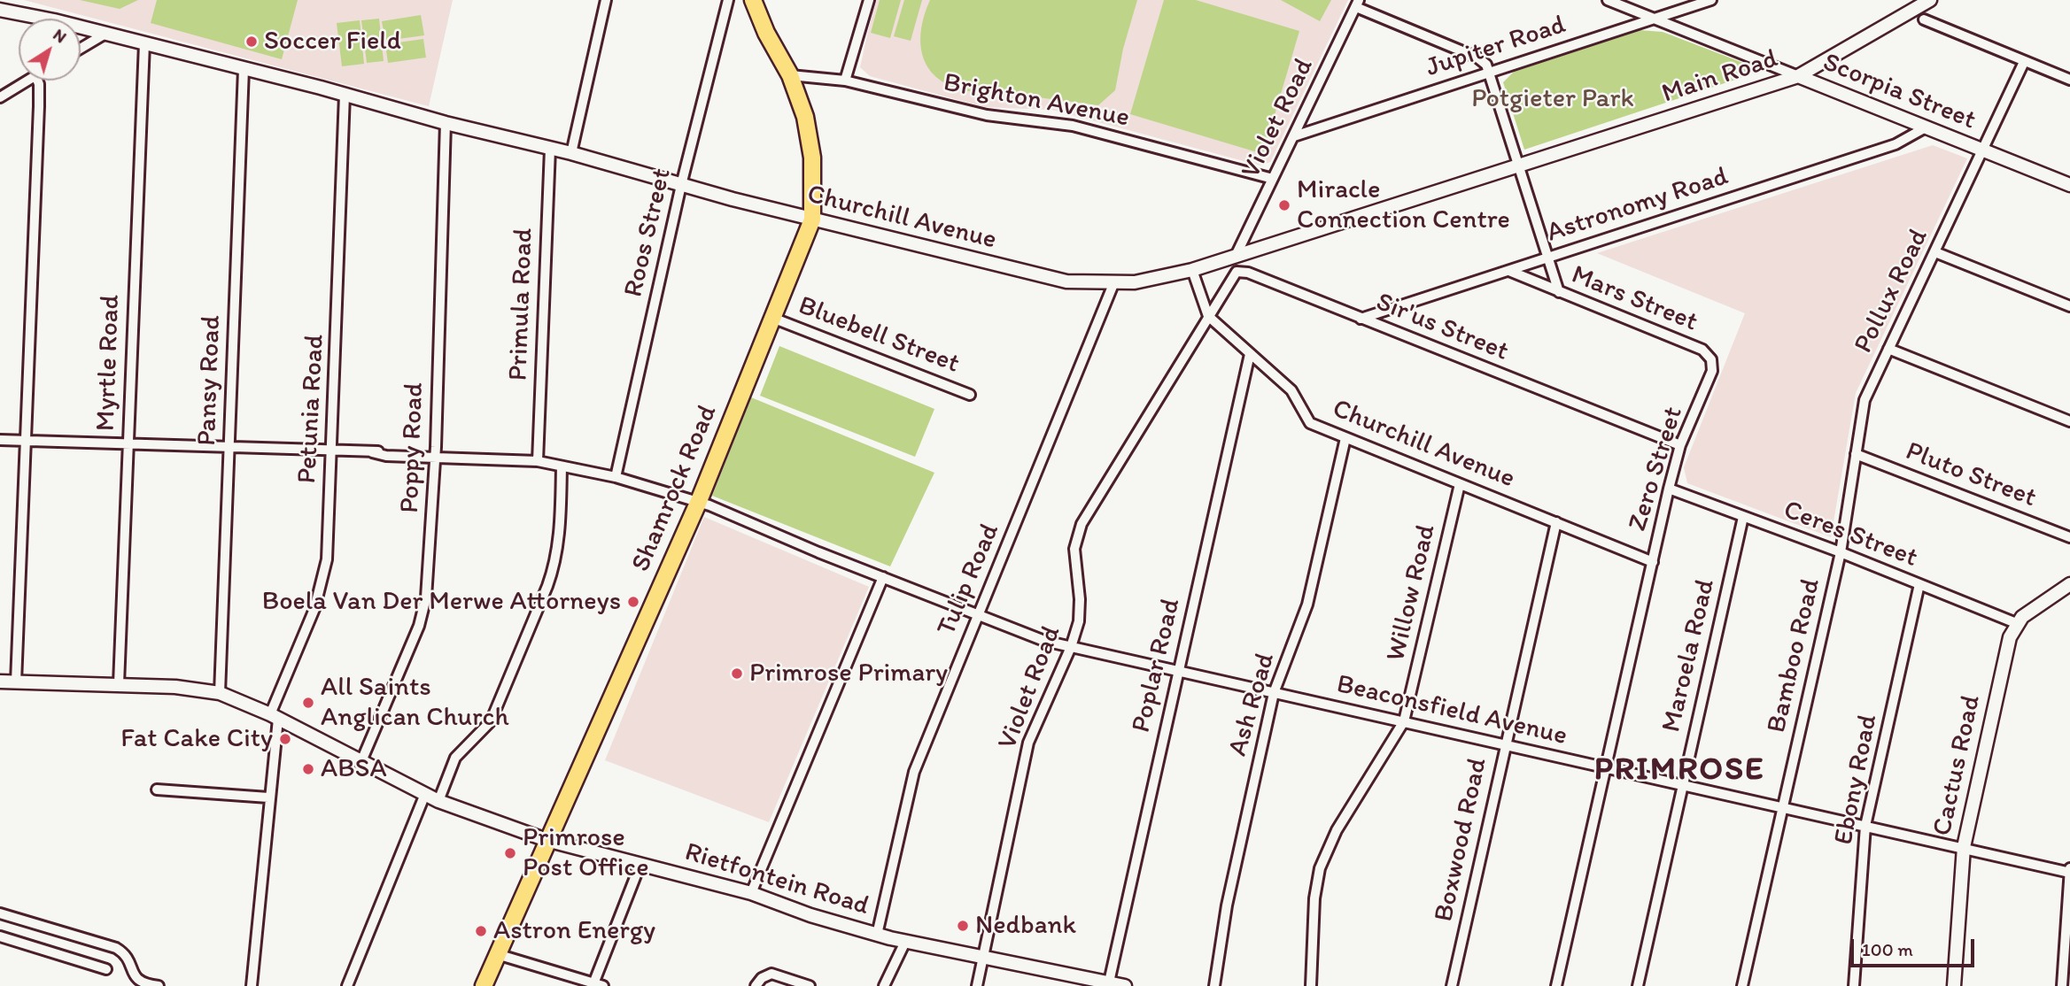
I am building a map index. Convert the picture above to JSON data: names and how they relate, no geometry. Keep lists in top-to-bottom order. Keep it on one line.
{"streets":{"main road":["Shamrock Road"],"street":["Jupiter Road","Main Road","Scorpia Street","Brighton Avenue","Violet Road","Astronomy Road","Churchill Avenue","Roos Street","Pollux Road","Mars Street","Primula Road","Sir'us Street","Bluebell Street","Myrtle Road","Pansy Road","Petunia Road","Poppy Road","Zero Street","Pluto Street","Ceres Street","Tulip Road","Willow Road","Maroela Road","Bamboo Road","Poplar Road","Ash Road","Beaconsfield Avenue","Cactus Road","Ebony Road","Boxwood Road","Rietfontein Road"]},"crossings":[["Jupiter Road","Scorpia Street"],["Jupiter Road","Violet Road"],["Main Road","Scorpia Street"],["Main Road","Violet Road"],["Main Road","Churchill Avenue"],["Scorpia Street","Astronomy Road"],["Scorpia Street","Pollux Road"],["Brighton Avenue","Violet Road"],["Brighton Avenue","Shamrock Road"],["Violet Road","Churchill Avenue"],["Violet Road","Sir'us Street"],["Violet Road","Beaconsfield Avenue"],["Violet Road","Rietfontein Road"],["Astronomy Road","Mars Street"],["Astronomy Road","Sir'us Street"],["Churchill Avenue","Roos Street"],["Churchill Avenue","Primula Road"],["Churchill Avenue","Sir'us Street"],["Churchill Avenue","Myrtle Road"],["Churchill Avenue","Pansy Road"],["Churchill Avenue","Petunia Road"],["Churchill Avenue","Poppy Road"],["Churchill Avenue","Zero Street"],["Churchill Avenue","Shamrock Road"],["Churchill Avenue","Tulip Road"],["Churchill Avenue","Willow Road"],["Churchill Avenue","Poplar Road"],["Churchill Avenue","Ash Road"],["Churchill Avenue","Boxwood Road"],["Roos Street","Beaconsfield Avenue"],["Pollux Road","Pluto Street"],["Pollux Road","Ceres Street"],["Pollux Road","Bamboo Road"],["Mars Street","Zero Street"],["Primula Road","Beaconsfield Avenue"],["Sir'us Street","Zero Street"],["Bluebell Street","Shamrock Road"],["Myrtle Road","Beaconsfield Avenue"],["Myrtle Road","Rietfontein Road"],["Pansy Road","Beaconsfield Avenue"],["Pansy Road","Rietfontein Road"],["Petunia Road","Beaconsfield Avenue"],["Petunia Road","Rietfontein Road"],["Poppy Road","Beaconsfield Avenue"],["Poppy Road","Rietfontein Road"],["Zero Street","Ceres Street"],["Zero Street","Beaconsfield Avenue"],["Shamrock Road","Beaconsfield Avenue"],["Shamrock Road","Rietfontein Road"],["Ceres Street","Maroela Road"],["Ceres Street","Bamboo Road"],["Ceres Street","Cactus Road"],["Ceres Street","Ebony Road"],["Tulip Road","Beaconsfield Avenue"],["Tulip Road","Rietfontein Road"],["Willow Road","Beaconsfield Avenue"],["Maroela Road","Beaconsfield Avenue"],["Bamboo Road","Beaconsfield Avenue"],["Poplar Road","Beaconsfield Avenue"],["Poplar Road","Rietfontein Road"],["Ash Road","Beaconsfield Avenue"],["Beaconsfield Avenue","Cactus Road"],["Beaconsfield Avenue","Ebony Road"],["Beaconsfield Avenue","Boxwood Road"]],"districts":["PRIMROSE"],"parks":["Potgieter Park"],"places":["Soccer Field","Miracle Connection Centre","Boela Van Der Merwe Attorneys","Primrose Primary","All Saints Anglican Church","Fat Cake City","ABSA","Primrose Post Office","Nedbank","Astron Energy"],"scale_bar":"100 m","north":"top right"}
